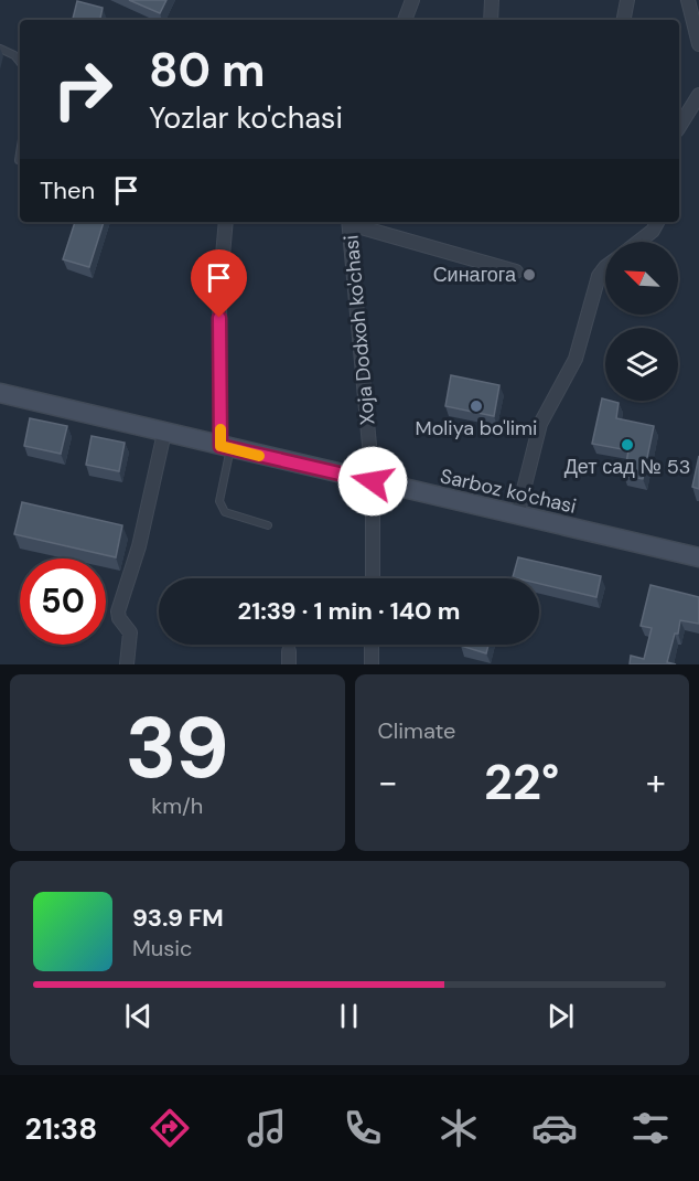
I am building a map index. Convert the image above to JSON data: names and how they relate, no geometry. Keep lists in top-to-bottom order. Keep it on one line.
{"streets":{"main road":["Sarboz ko'chasi"],"street":["Xoja Dodxoh ko'chasi"]},"crossings":[["Xoja Dodxoh ko'chasi","Sarboz ko'chasi"]],"places":["Синагога","Moliya bo'limi","Дет сад № 53"],"north":"top left","page":{"turn":["80 m","Yozlar ko'chasi"],"then":"Then","limit":"50","trip":"21:39 · 1 min · 140 m","tile":[["39","km/h"],"Climate"],"heat":["−","22°","+"],"song":["93.9 FM","Music"],"tabs":"21:38"}}
